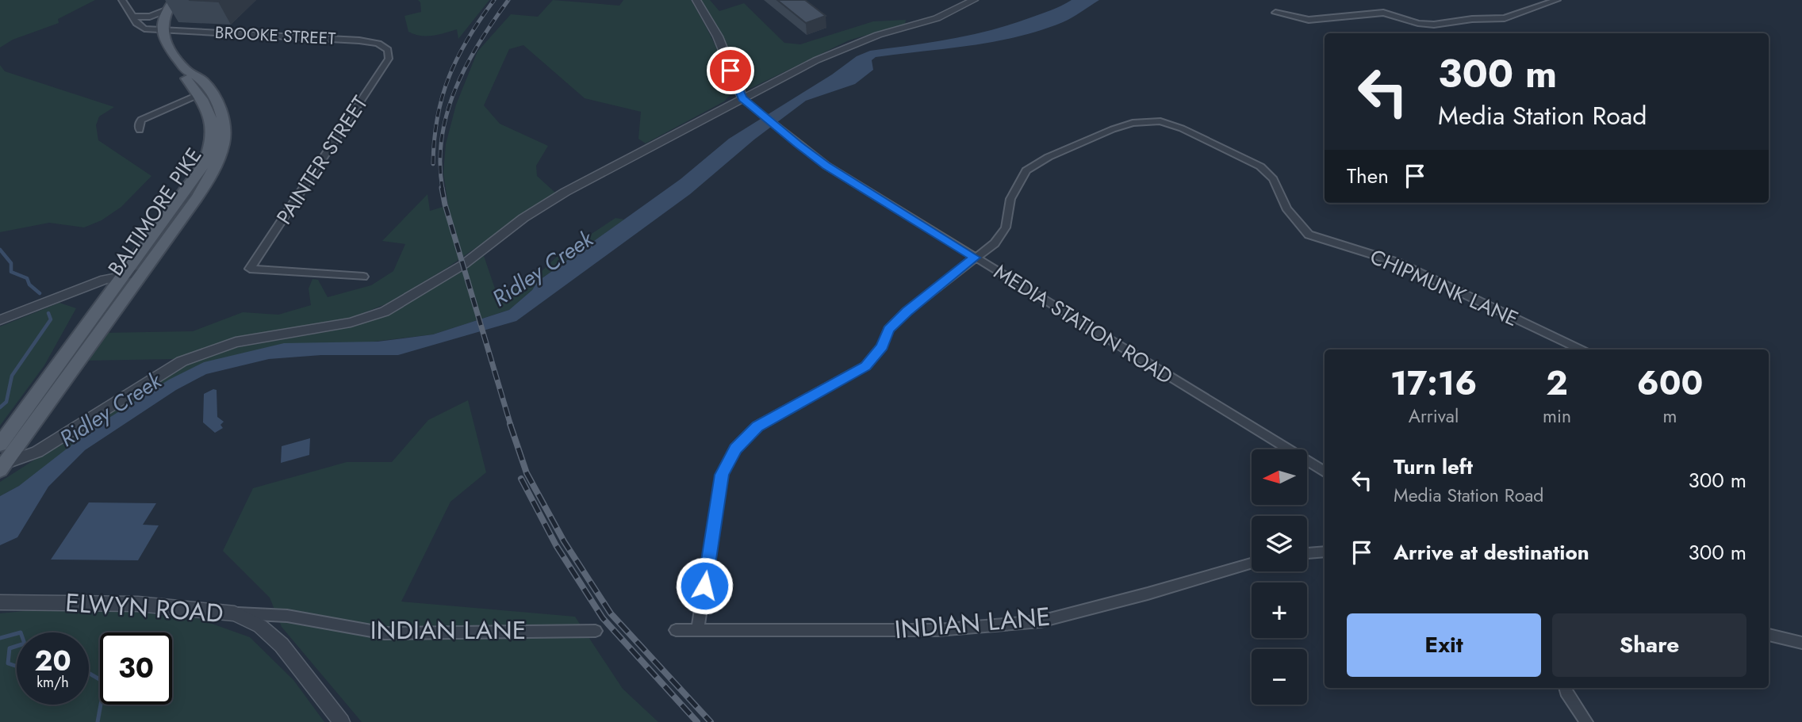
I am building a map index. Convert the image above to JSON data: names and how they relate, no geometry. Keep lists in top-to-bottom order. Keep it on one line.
{"streets":{"main road":["BALTIMORE PIKE"],"street":["BROOKE STREET","PAINTER STREET","CHIPMUNK LANE","MEDIA STATION ROAD","ELWYN ROAD","INDIAN LANE"]},"crossings":[["BROOKE STREET","PAINTER STREET"],["CHIPMUNK LANE","MEDIA STATION ROAD"],["CHIPMUNK LANE","INDIAN LANE"],["ELWYN ROAD","INDIAN LANE"]],"water":["Ridley Creek"],"north":"left","page":{"turn":["300 m","Media Station Road"],"then":"Then","eta":["17:16","Arrival","2","min","600","m"],"list":[{"name":"Turn left","note":"Media Station Road","value":"300 m"},{"name":"Arrive at destination","value":"300 m"}],"map_buttons":["+","−"],"buttons":["Exit","Share"],"speed":"20 km/h","limit":"30"}}
